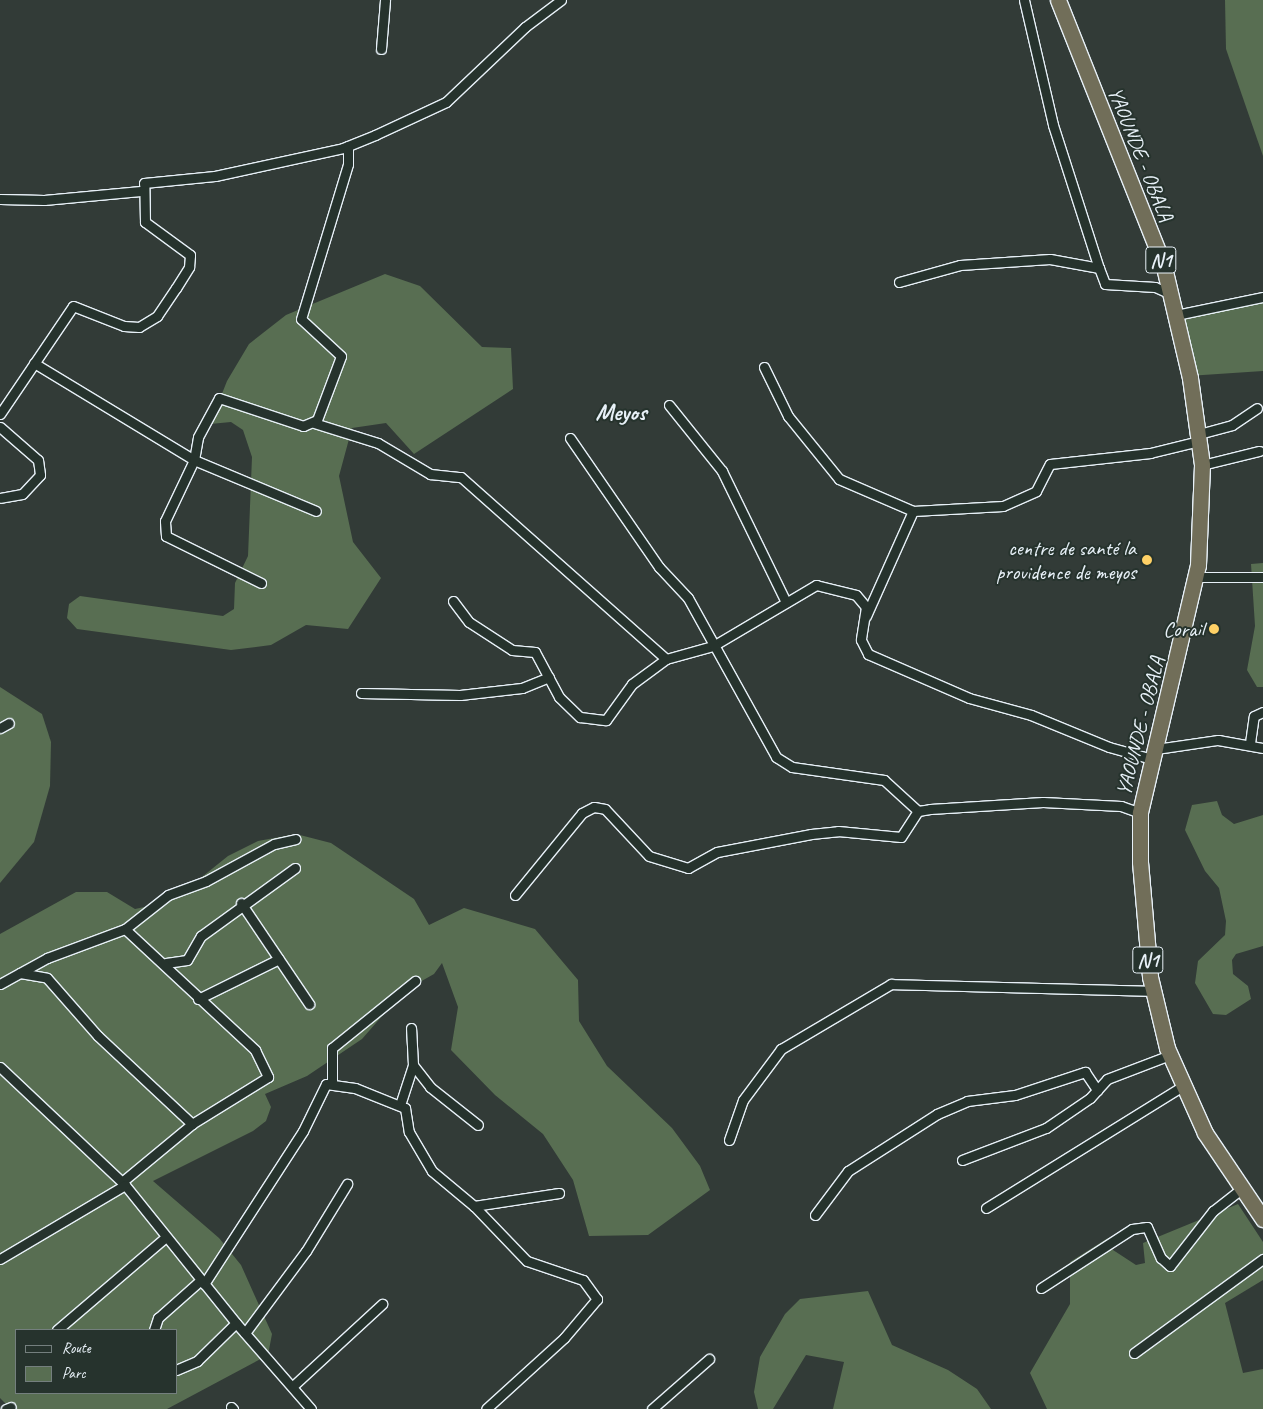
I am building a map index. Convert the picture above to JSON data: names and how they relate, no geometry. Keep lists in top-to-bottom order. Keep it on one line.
{"streets":{"highway":["YAOUNDE - OBALA","N1"]},"districts":["Meyos"],"places":["centre de santé la providence de meyos","Corail"],"legend":["Route","Parc"]}
